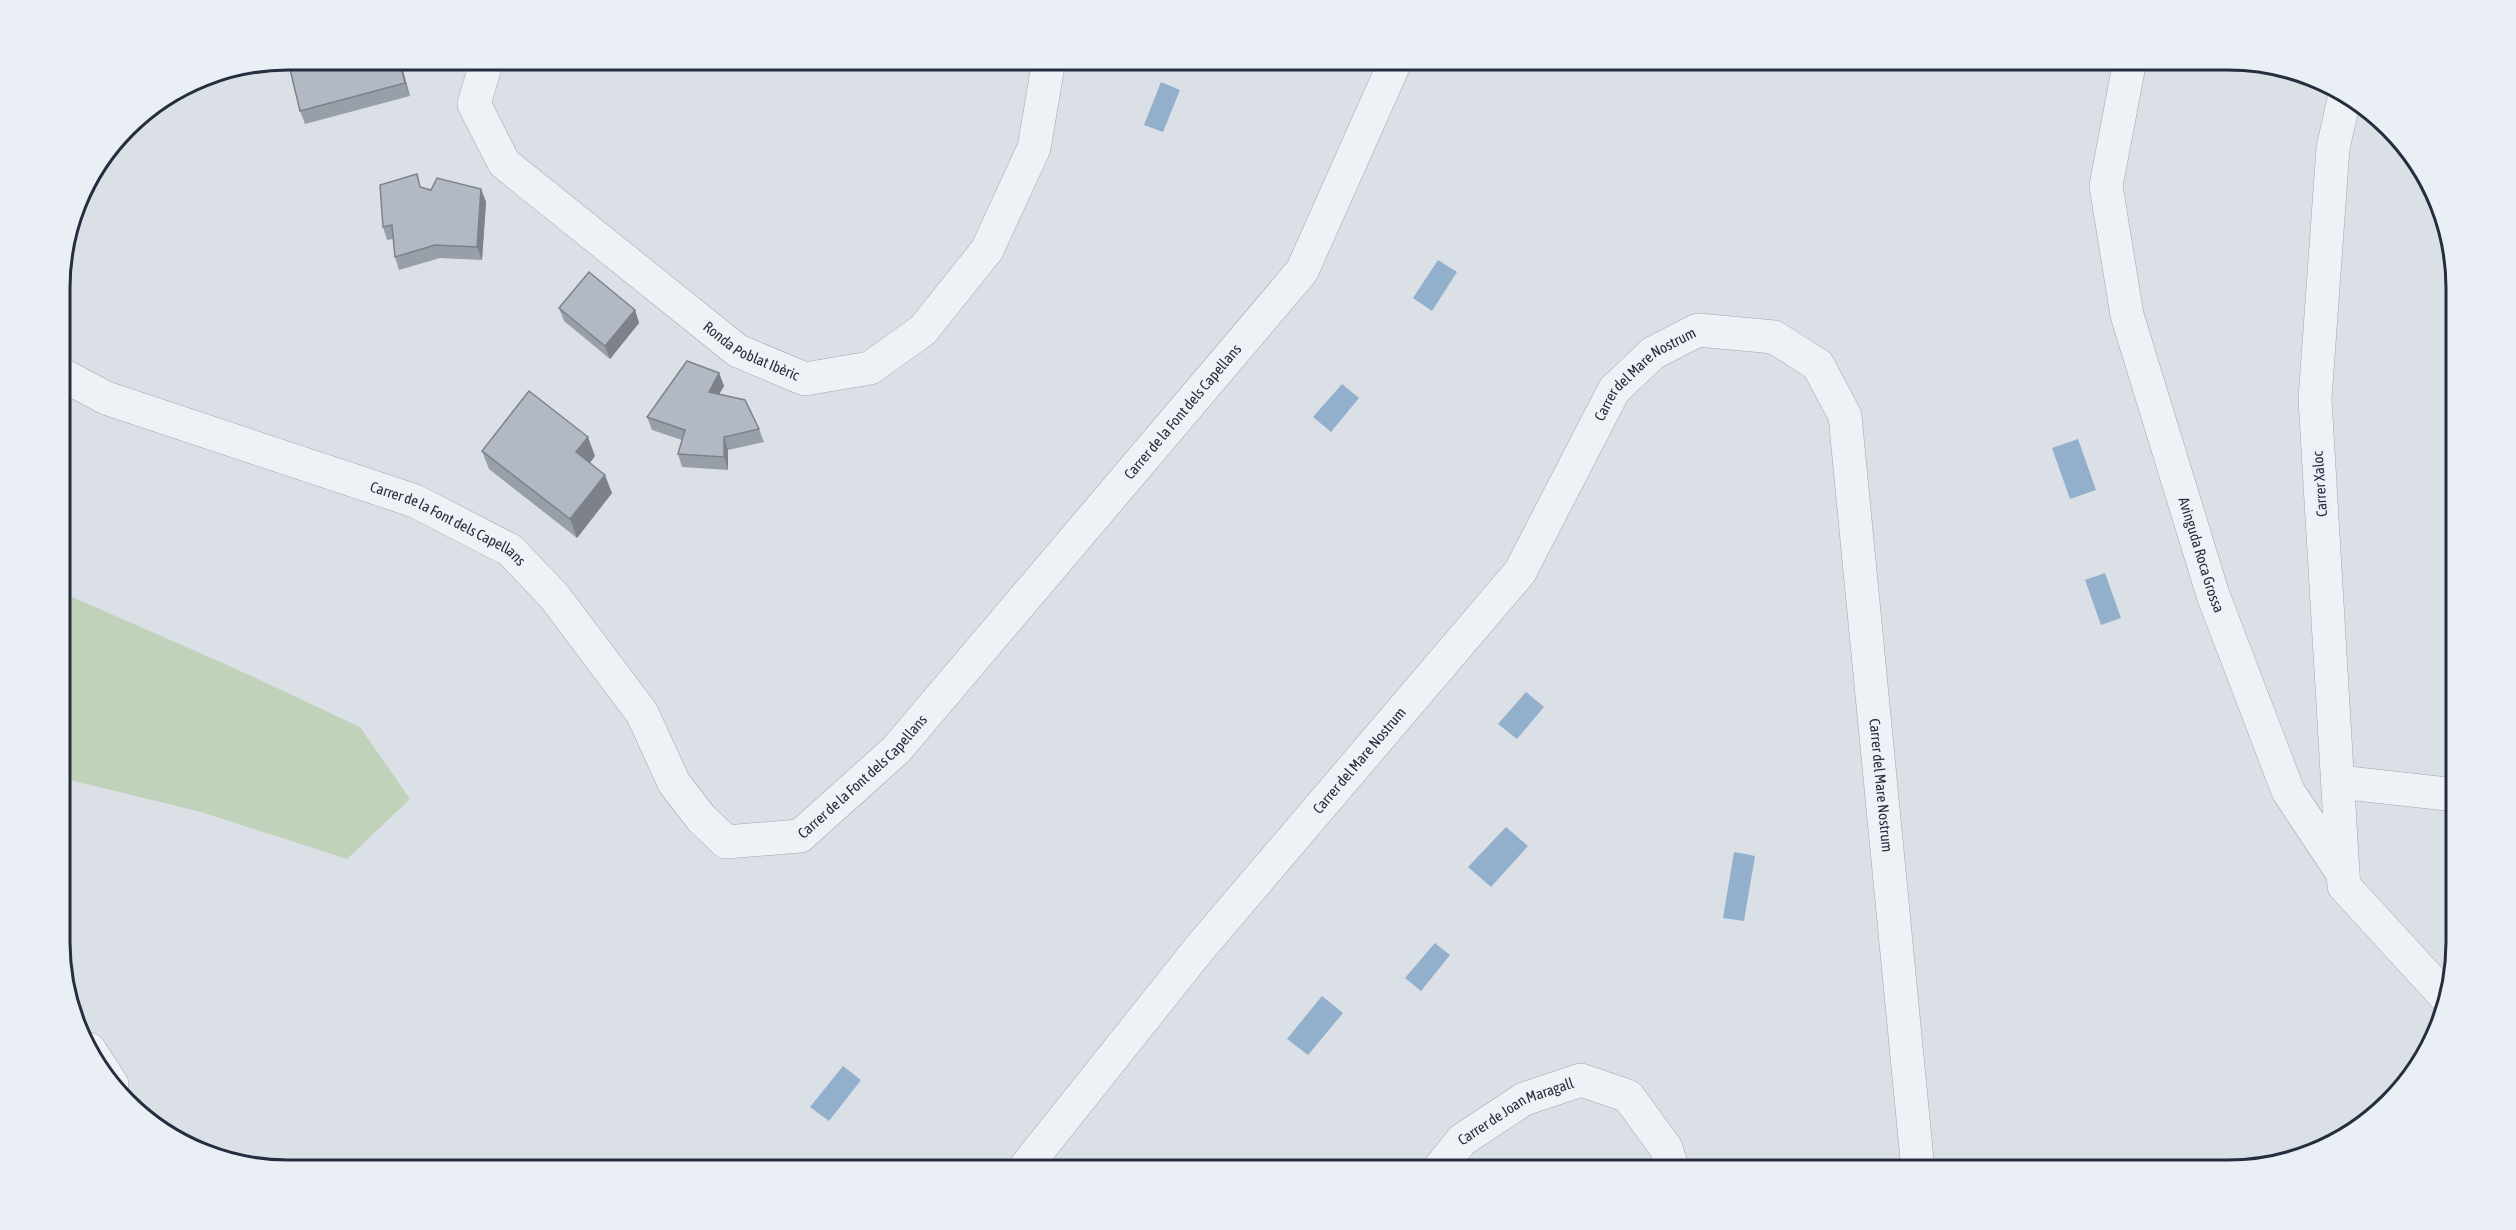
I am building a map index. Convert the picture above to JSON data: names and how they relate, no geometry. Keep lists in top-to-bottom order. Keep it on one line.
{"streets":{"street":["Ronda Poblat Ibèric","Carrer del Mare Nostrum","Carrer de la Font dels Capellans","Carrer Xaloc","Avinguda Roca Grossa","Carrer de Joan Maragall"]},"crossings":[["Carrer Xaloc","Avinguda Roca Grossa"]]}
